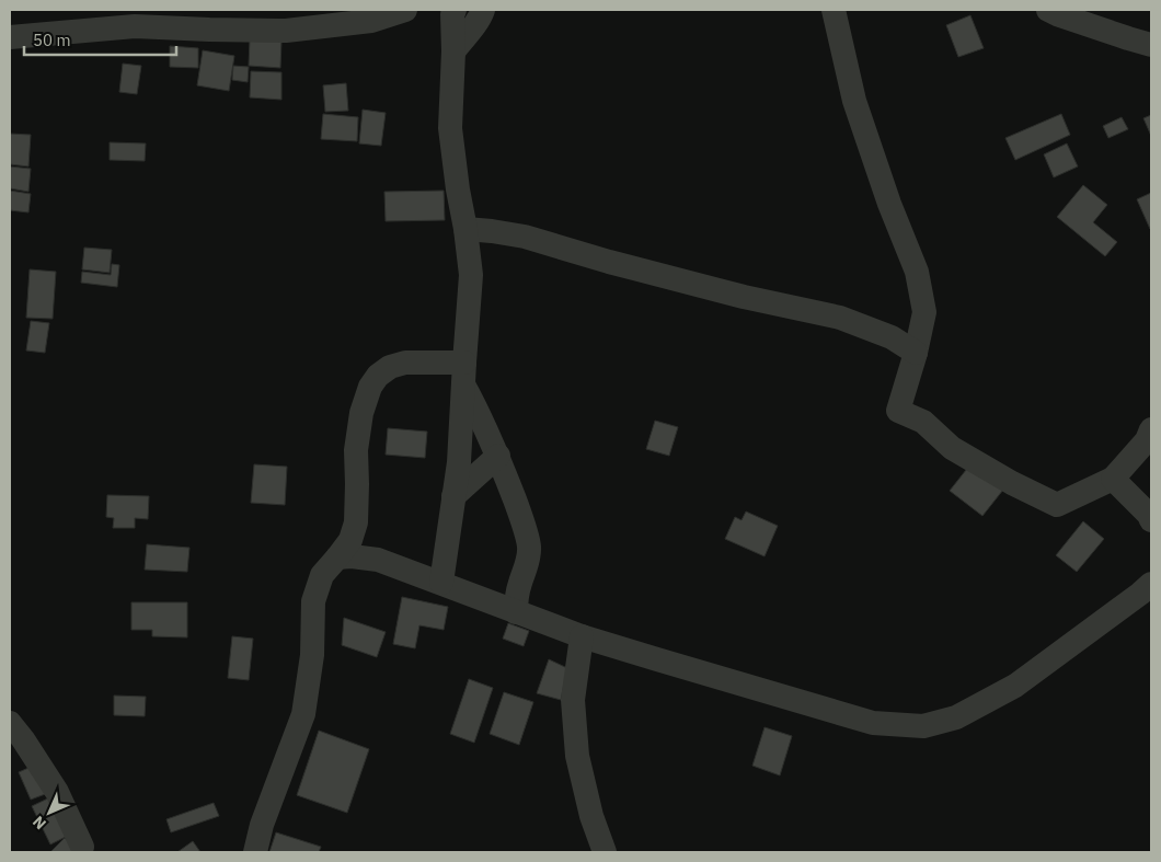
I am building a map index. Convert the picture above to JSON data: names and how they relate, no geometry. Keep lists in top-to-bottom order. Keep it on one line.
{"scale_bar":"50 m","north":"bottom left"}
